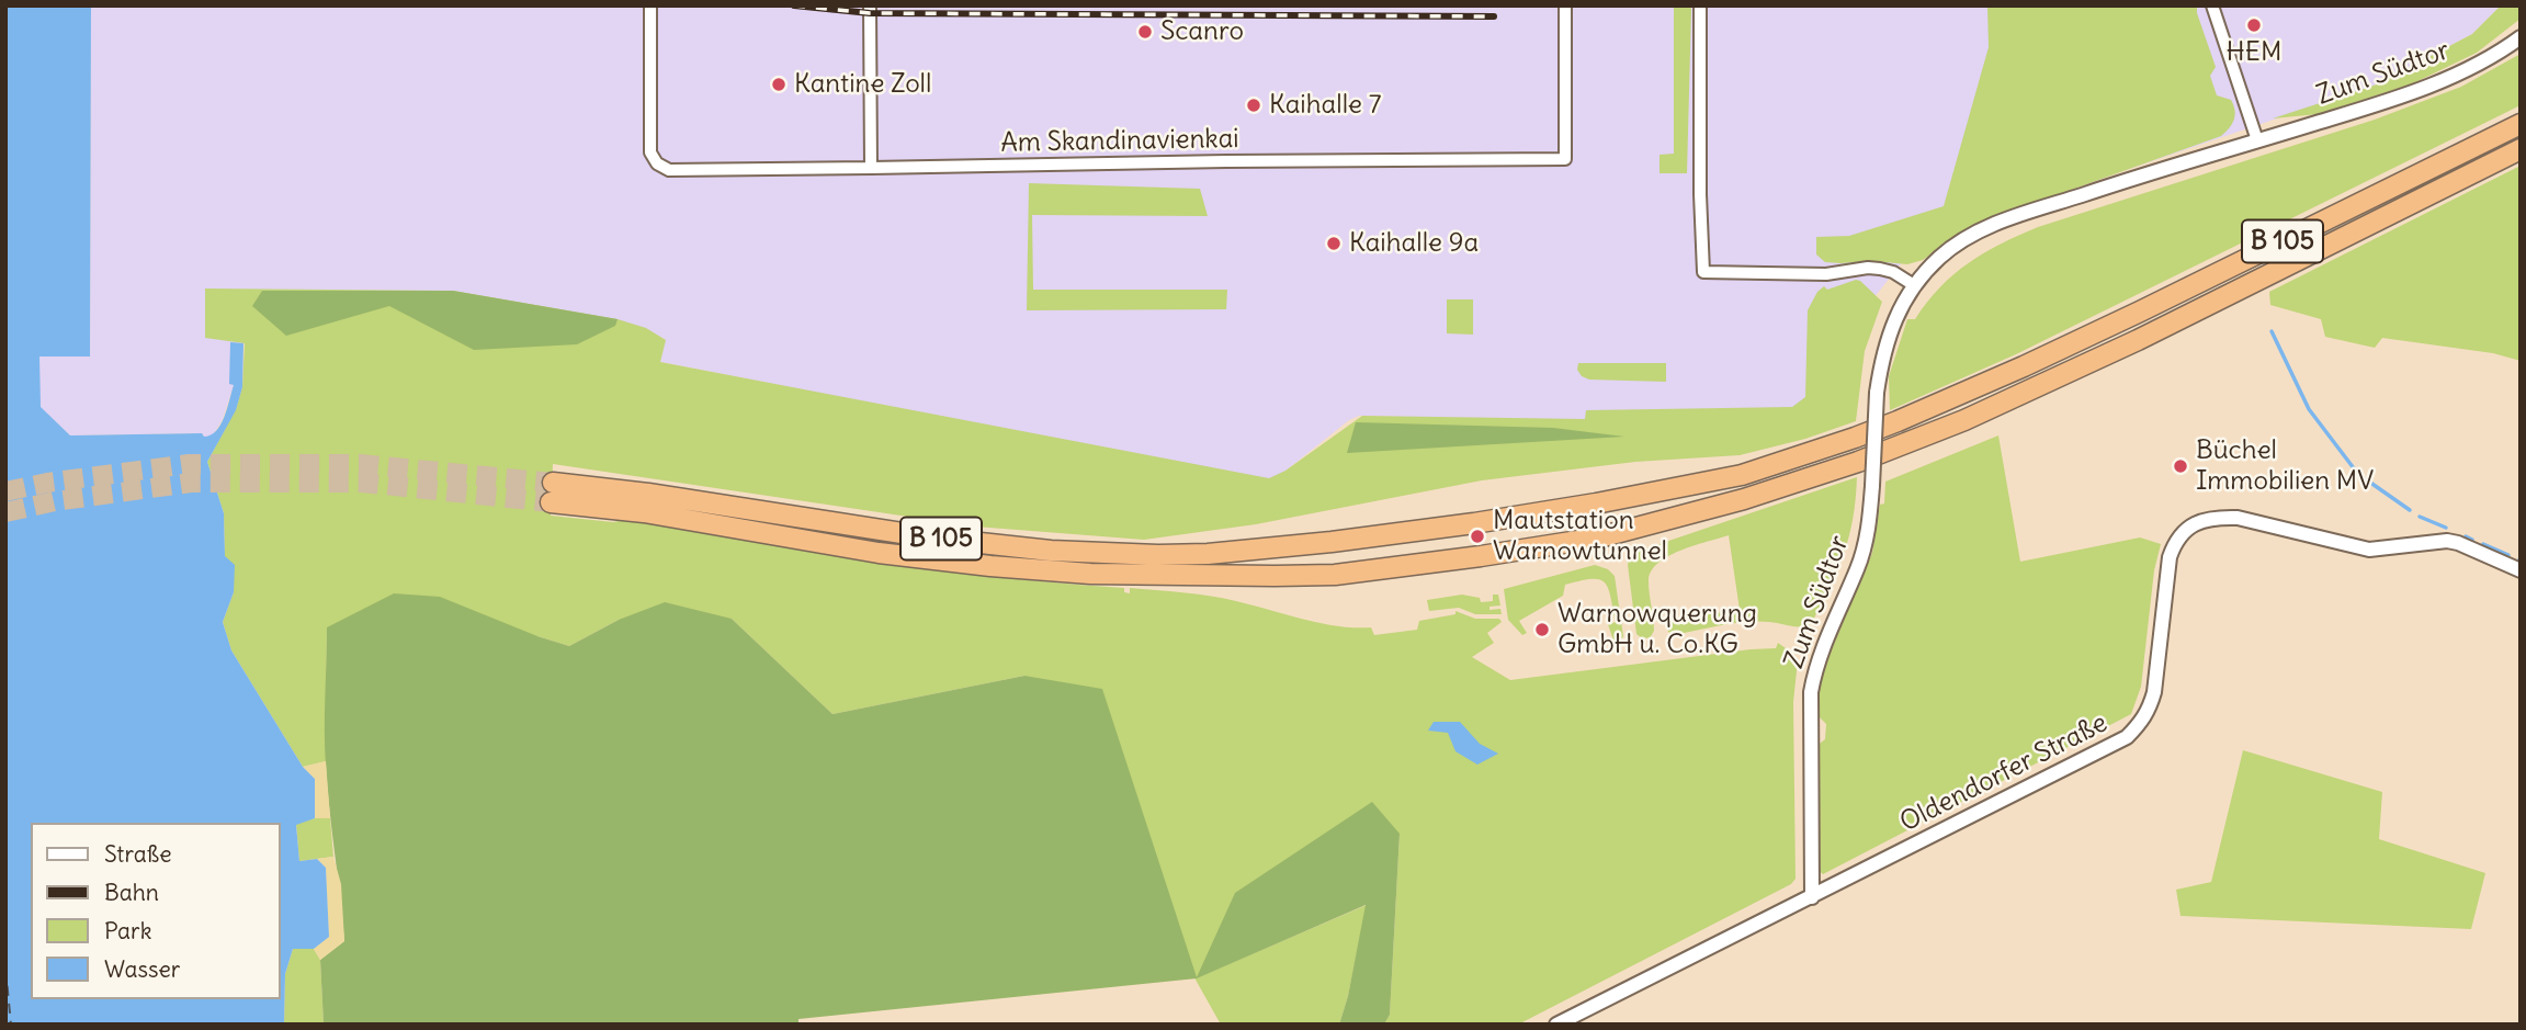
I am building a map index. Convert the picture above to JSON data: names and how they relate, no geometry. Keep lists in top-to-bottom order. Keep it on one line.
{"streets":{"highway":["B 105"],"street":["Zum Südtor","Am Skandinavienkai","Oldendorfer Straße"]},"crossings":[["Zum Südtor","Oldendorfer Straße"]],"places":["HEM","Scanro","Kantine Zoll","Kaihalle 7","Kaihalle 9a","Büchel Immobilien MV","Mautstation Warnowtunnel","Warnowquerung GmbH u. Co.KG"],"legend":["Straße","Bahn","Park","Wasser"]}
